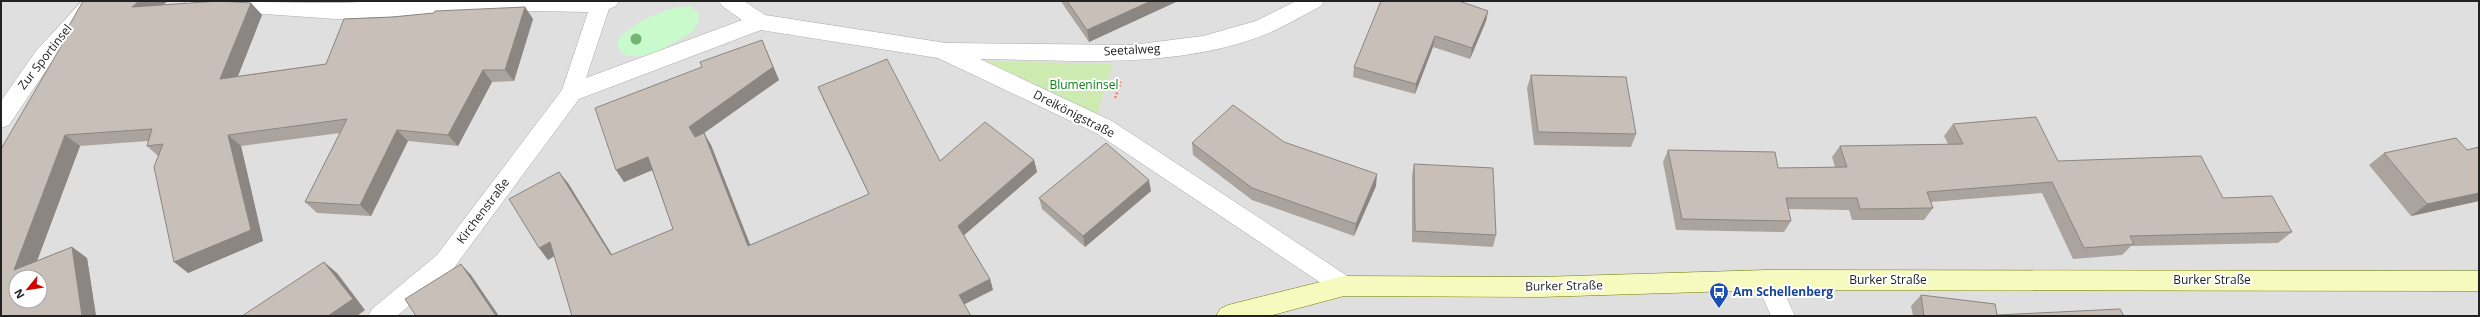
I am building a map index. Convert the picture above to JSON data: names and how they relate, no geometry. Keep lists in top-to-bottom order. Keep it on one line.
{"streets":{"main road":["Burker Straße"],"street":["Seetalweg","Zur Sportinsel","Dreikönigstraße","Kirchenstraße"]},"crossings":[["Seetalweg","Dreikönigstraße"],["Dreikönigstraße","Burker Straße"]],"parks":["Blumeninsel"],"places":{"bus stop":["Am Schellenberg"]},"north":"bottom left"}
